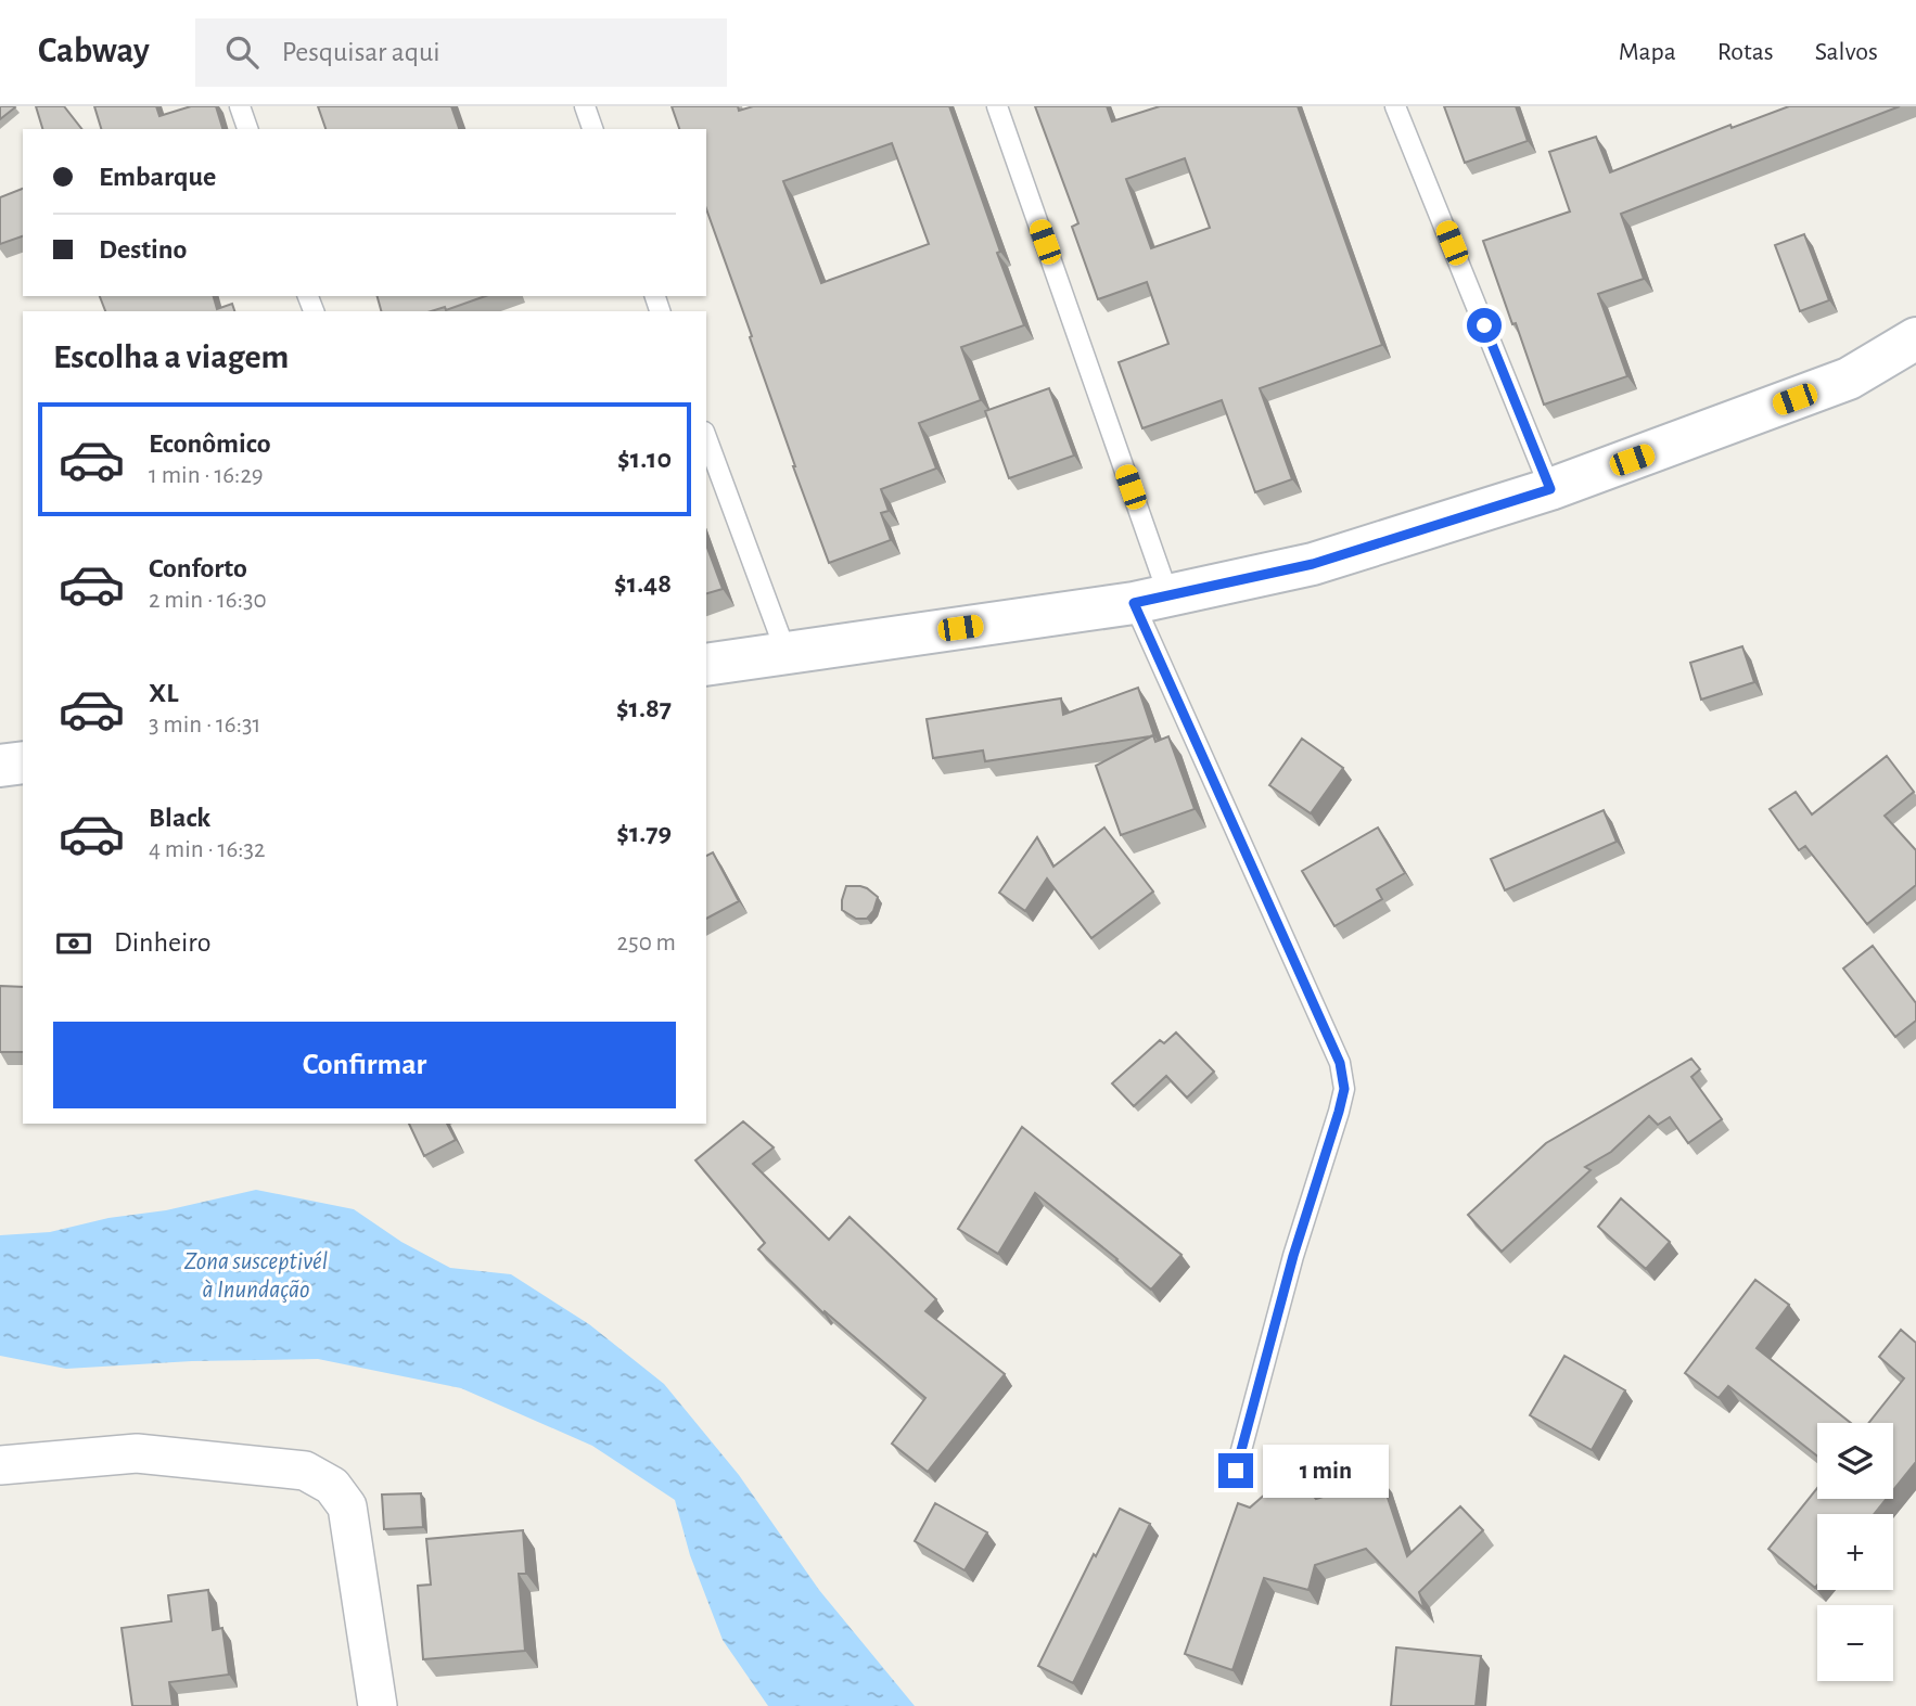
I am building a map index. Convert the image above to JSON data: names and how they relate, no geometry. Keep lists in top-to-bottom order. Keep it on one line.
{"water":["Zona susceptivél à Inundação"],"page":{"header":"Cabway","search":"Pesquisar aqui","nav":["Mapa","Rotas","Salvos"],"banner":["Embarque","Destino"],"heading":"Escolha a viagem","list":[{"name":"Econômico","note":"1 min · 16:29","value":"$1.10"},{"name":"Conforto","note":"2 min · 16:30","value":"$1.48"},{"name":"XL","note":"3 min · 16:31","value":"$1.87"},{"name":"Black","note":"4 min · 16:32","value":"$1.79"}],"pay":["Dinheiro","250 m"],"buttons":"Confirmar","map_buttons":["+","−"],"bubble":"1 min"}}
